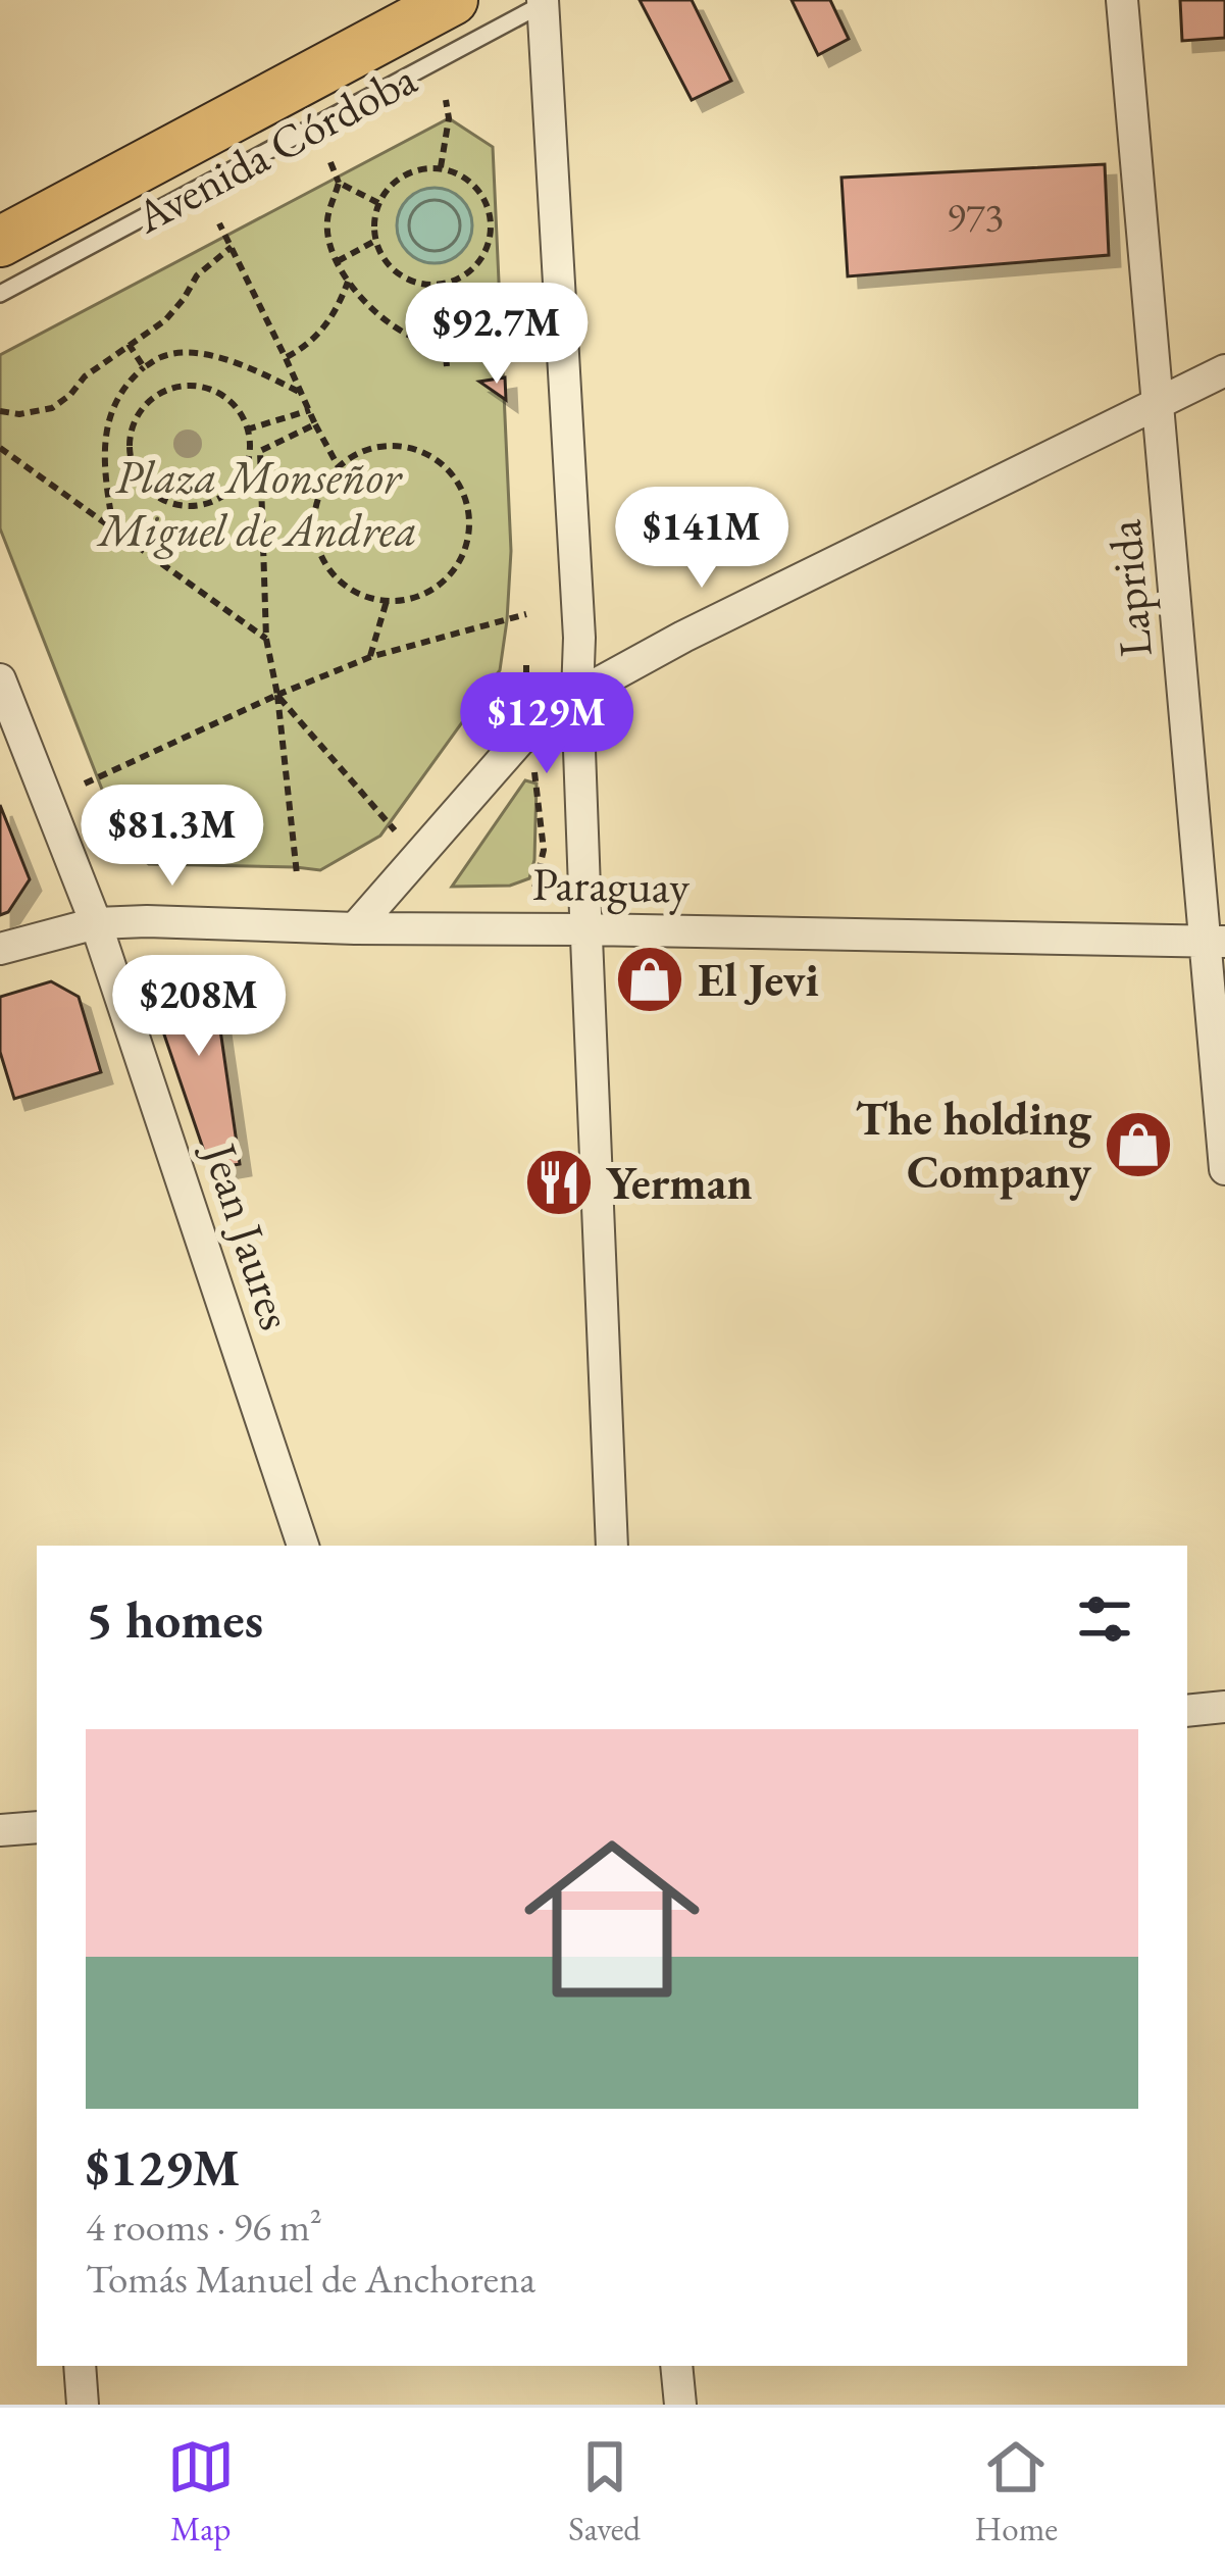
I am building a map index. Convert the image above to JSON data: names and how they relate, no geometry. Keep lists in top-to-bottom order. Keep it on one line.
{"streets":{"main road":["Avenida Córdoba"],"street":["Laprida","Paraguay","Jean Jaures"]},"crossings":[["Laprida","Paraguay"],["Paraguay","Jean Jaures"]],"parks":["Plaza Monseñor Miguel de Andrea"],"places":{"shop":["El Jevi","The holding Company"],"restaurant":["Yerman"]},"house_numbers":["973"],"page":{"price":["$92.7M","$141M","$129M","$81.3M","$208M"],"heading":"5 homes","list":[{"name":"$129M","note":"4 rooms · 96 m² · Tomás Manuel de Anchorena"}],"tabs":["Map","Saved","Home"]}}
